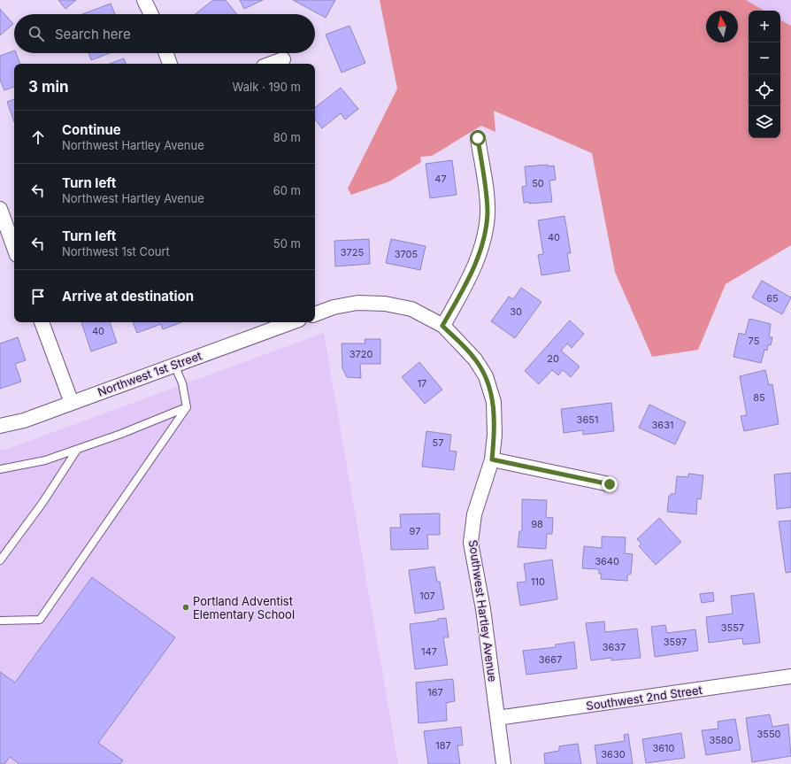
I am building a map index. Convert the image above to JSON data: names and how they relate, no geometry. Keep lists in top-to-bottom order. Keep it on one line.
{"streets":{"street":["Northwest 1st Street","Southwest Hartley Avenue","Southwest 2nd Street"]},"crossings":[["Southwest Hartley Avenue","Southwest 2nd Street"]],"places":["Portland Adventist Elementary School"],"house_numbers":["47","50","40","3725","3705","65","30","40","75","3720","20","17","85","3651","3631","57","98","97","3640","110","107","3557","3597","3637","147","3667","167","3550","3580","187","3610","3630"],"north":"top","page":{"map_buttons":["+","−"],"search":"Search here","heading":["3 min","Walk · 190 m"],"list":[["Continue","Northwest Hartley Avenue","80 m"],["Turn left","Northwest Hartley Avenue","60 m"],["Turn left","Northwest 1st Court","50 m"],"Arrive at destination"]}}
